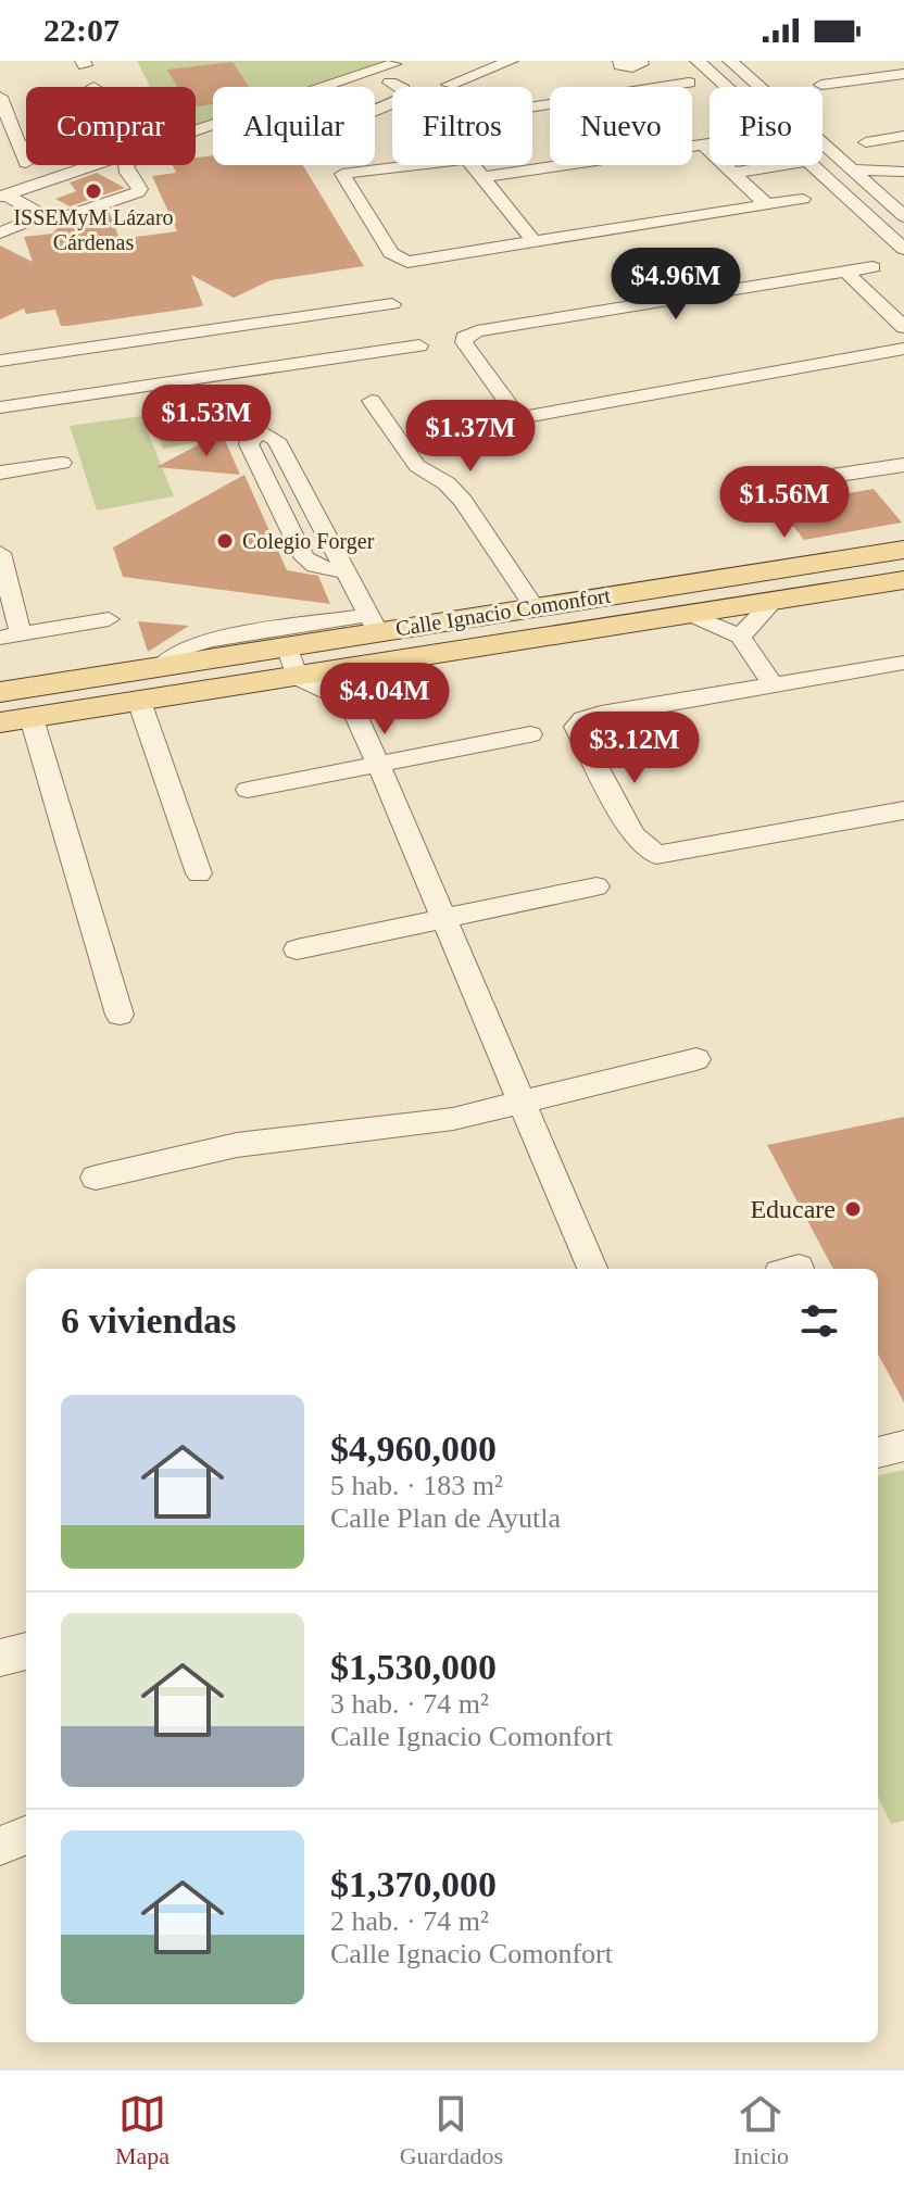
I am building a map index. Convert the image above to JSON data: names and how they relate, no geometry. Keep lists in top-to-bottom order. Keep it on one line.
{"streets":{"main road":["Calle Ignacio Comonfort"]},"places":["ISSEMyM Lázaro Cárdenas","Colegio Forger","Educare"],"page":{"status":"22:07","chip":["Comprar","Alquilar","Filtros","Nuevo","Piso"],"price":["$4.96M","$1.53M","$1.37M","$1.56M","$4.04M","$3.12M"],"heading":"6 viviendas","list":[{"name":"$4,960,000","note":"5 hab. · 183 m² · Calle Plan de Ayutla"},{"name":"$1,530,000","note":"3 hab. · 74 m² · Calle Ignacio Comonfort"},{"name":"$1,370,000","note":"2 hab. · 74 m² · Calle Ignacio Comonfort"}],"tabs":["Mapa","Guardados","Inicio"]}}
